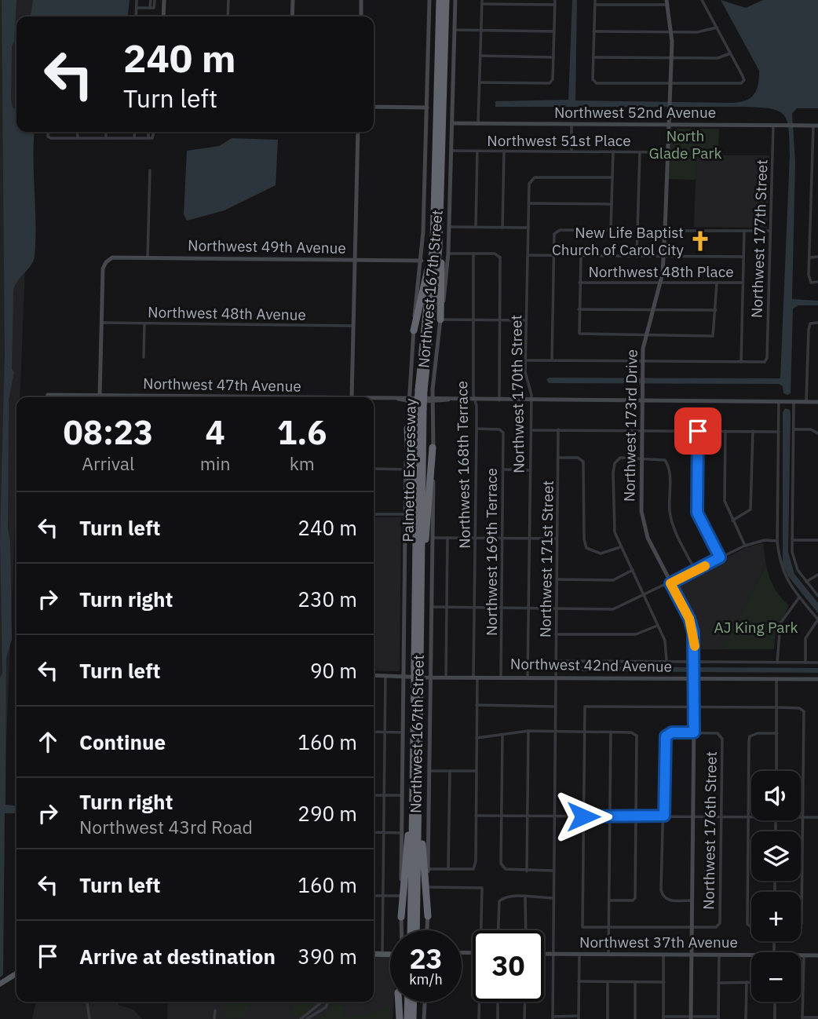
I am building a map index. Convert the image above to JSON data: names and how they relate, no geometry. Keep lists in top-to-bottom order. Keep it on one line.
{"streets":{"highway":["Palmetto Expressway"],"street":["Northwest 52nd Avenue","Northwest 51st Place","Northwest 177th Street","Northwest 49th Avenue","Northwest 48th Place","Northwest 167th Street","Northwest 48th Avenue","Northwest 47th Avenue","Northwest 170th Street","Northwest 173rd Drive","Northwest 168th Terrace","Northwest 169th Terrace","Northwest 171st Street","Northwest 42nd Avenue","Northwest 176th Street","Northwest 37th Avenue"]},"crossings":[["Northwest 52nd Avenue","Northwest 177th Street"],["Northwest 52nd Avenue","Northwest 167th Street"],["Northwest 52nd Avenue","Northwest 173rd Drive"],["Northwest 51st Place","Northwest 167th Street"],["Northwest 51st Place","Northwest 173rd Drive"],["Northwest 49th Avenue","Northwest 167th Street"],["Northwest 49th Avenue","Northwest 48th Avenue"],["Northwest 48th Place","Northwest 173rd Drive"],["Northwest 167th Street","Northwest 47th Avenue"],["Northwest 167th Street","Northwest 42nd Avenue"],["Northwest 47th Avenue","Northwest 170th Street"],["Northwest 47th Avenue","Northwest 173rd Drive"],["Northwest 47th Avenue","Northwest 168th Terrace"],["Northwest 170th Street","Northwest 42nd Avenue"],["Northwest 173rd Drive","Northwest 42nd Avenue"],["Northwest 173rd Drive","Northwest 176th Street"],["Northwest 173rd Drive","Northwest 37th Avenue"],["Northwest 168th Terrace","Northwest 169th Terrace"],["Northwest 168th Terrace","Northwest 42nd Avenue"],["Northwest 169th Terrace","Northwest 42nd Avenue"],["Northwest 171st Street","Northwest 42nd Avenue"],["Northwest 171st Street","Northwest 37th Avenue"]],"parks":["North Glade Park","AJ King Park"],"places":{"church":["New Life Baptist Church of Carol City"]},"page":{"turn":["240 m","Turn left"],"eta":["08:23","Arrival","4","min","1.6","km"],"list":[{"name":"Turn left","value":"240 m"},{"name":"Turn right","value":"230 m"},{"name":"Turn left","value":"90 m"},{"name":"Continue","value":"160 m"},{"name":"Turn right","note":"Northwest 43rd Road","value":"290 m"},{"name":"Turn left","value":"160 m"},{"name":"Arrive at destination","value":"390 m"}],"map_buttons":["+","−"],"speed":"23 km/h","limit":"30"}}
